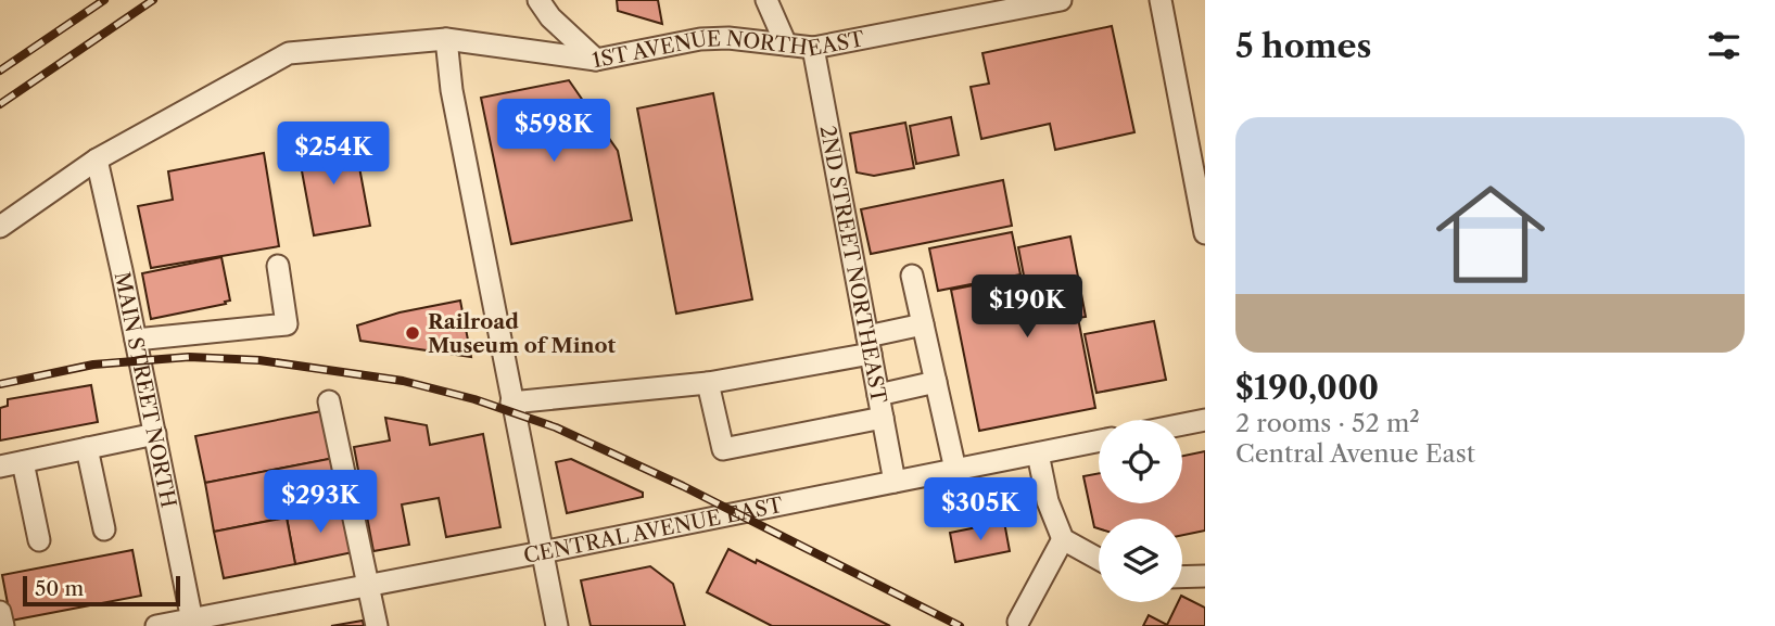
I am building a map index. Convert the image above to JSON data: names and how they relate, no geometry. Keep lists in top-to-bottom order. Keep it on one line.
{"streets":{"street":["1ST AVENUE NORTHEAST","2ND STREET NORTHEAST","MAIN STREET NORTH","CENTRAL AVENUE EAST"]},"crossings":[["1ST AVENUE NORTHEAST","2ND STREET NORTHEAST"],["1ST AVENUE NORTHEAST","MAIN STREET NORTH"],["2ND STREET NORTHEAST","CENTRAL AVENUE EAST"],["MAIN STREET NORTH","CENTRAL AVENUE EAST"]],"places":["Railroad Museum of Minot"],"scale_bar":"50 m","page":{"heading":"5 homes","list":[{"name":"$190,000","note":"2 rooms · 52 m² · Central Avenue East"}],"price":["$598K","$254K","$190K","$293K","$305K"],"scale":"50 m"}}
